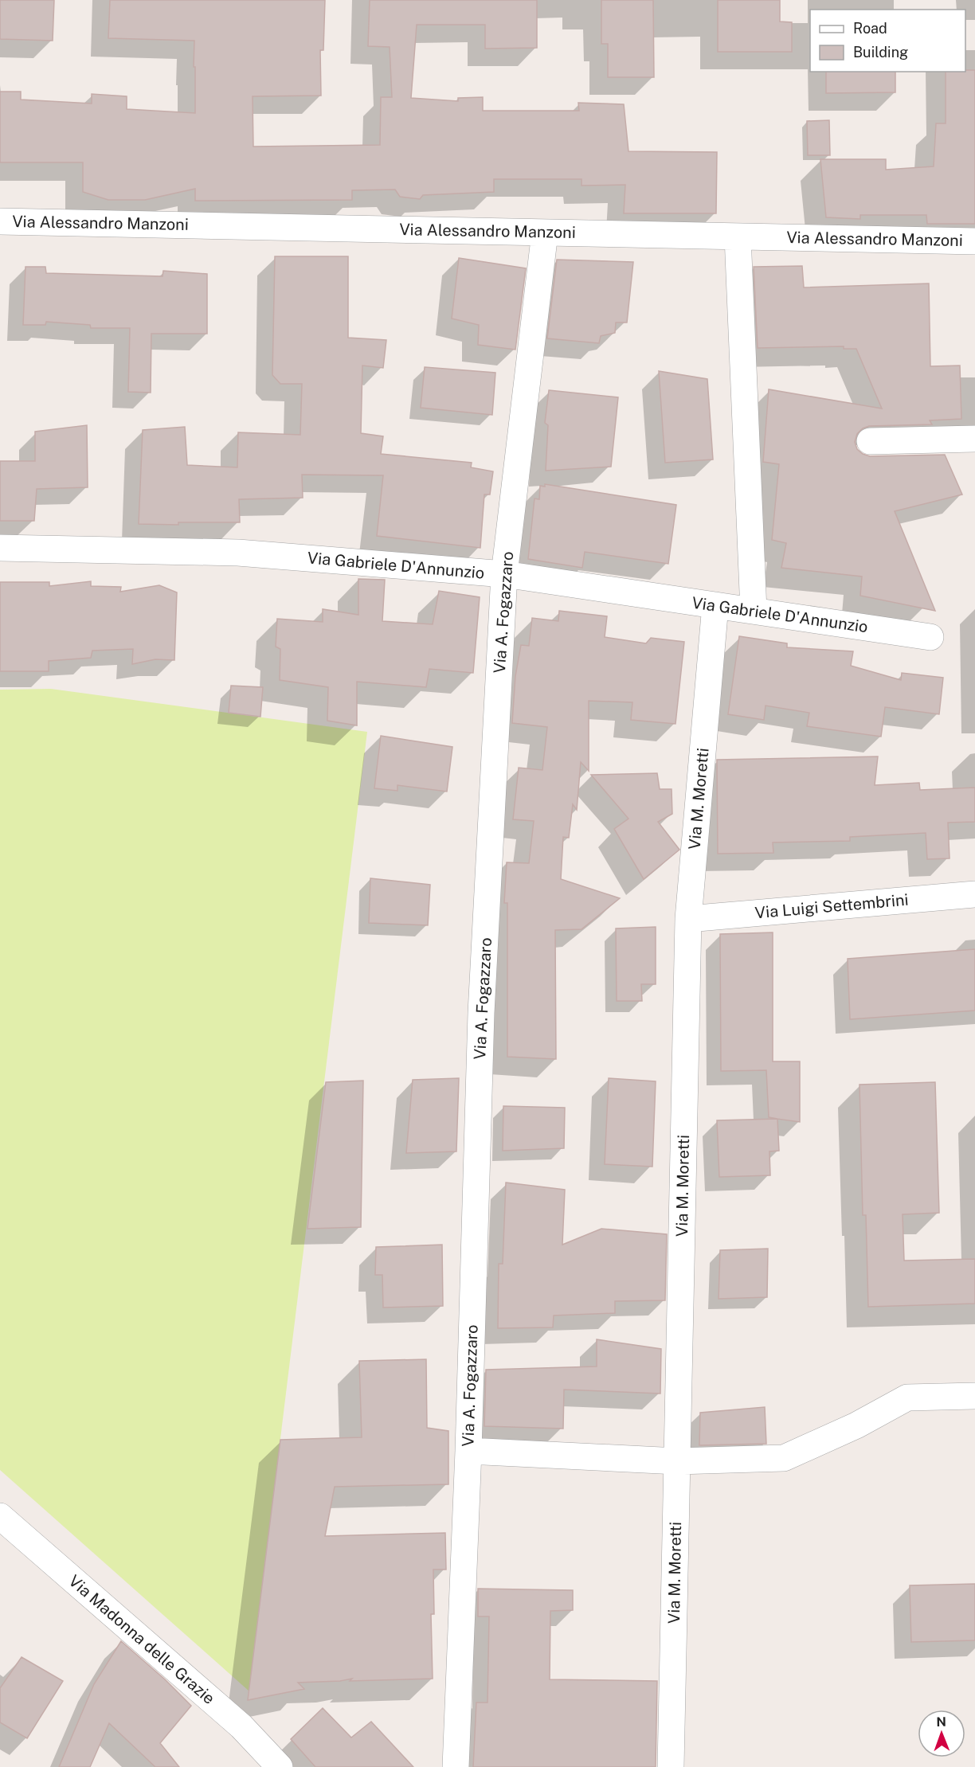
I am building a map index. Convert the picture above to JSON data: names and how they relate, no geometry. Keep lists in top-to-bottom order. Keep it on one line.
{"streets":{"street":["Via Alessandro Manzoni","Via Gabriele D'Annunzio","Via A. Fogazzaro","Via M. Moretti","Via Luigi Settembrini","Via Madonna delle Grazie"]},"crossings":[["Via Alessandro Manzoni","Via A. Fogazzaro"],["Via Gabriele D'Annunzio","Via A. Fogazzaro"],["Via Gabriele D'Annunzio","Via M. Moretti"],["Via M. Moretti","Via Luigi Settembrini"]],"legend":["Road","Building"],"north":"top"}
